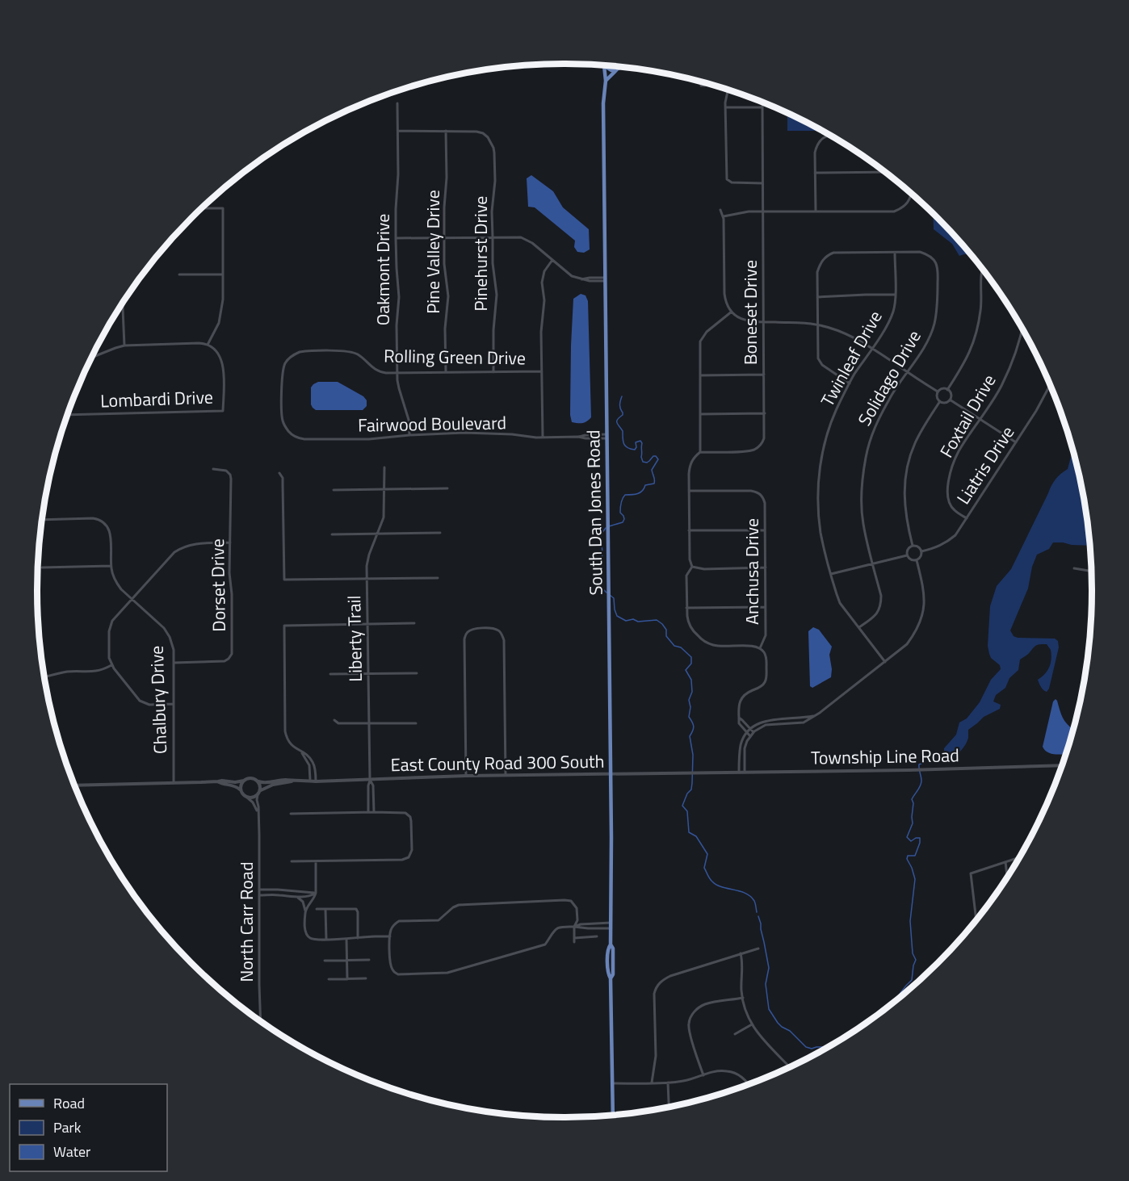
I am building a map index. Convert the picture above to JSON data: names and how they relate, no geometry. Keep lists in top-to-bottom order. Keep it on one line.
{"streets":{"main road":["South Dan Jones Road"],"street":["Pine Valley Drive","Pinehurst Drive","Oakmont Drive","Boneset Drive","Rolling Green Drive","Twinleaf Drive","Solidago Drive","Lombardi Drive","Foxtail Drive","Fairwood Boulevard","Liatris Drive","Anchusa Drive","Dorset Drive","Liberty Trail","Chalbury Drive","Township Line Road","East County Road 300 South","North Carr Road"]},"crossings":[["Pine Valley Drive","Pinehurst Drive"],["Pine Valley Drive","Rolling Green Drive"],["Pinehurst Drive","Rolling Green Drive"],["Oakmont Drive","Rolling Green Drive"],["Oakmont Drive","Fairwood Boulevard"],["Rolling Green Drive","Fairwood Boulevard"],["Twinleaf Drive","Solidago Drive"],["Foxtail Drive","Liatris Drive"],["Fairwood Boulevard","South Dan Jones Road"],["South Dan Jones Road","East County Road 300 South"],["Dorset Drive","Chalbury Drive"],["Liberty Trail","East County Road 300 South"],["Township Line Road","East County Road 300 South"],["East County Road 300 South","North Carr Road"]],"legend":["Road","Park","Water"]}
